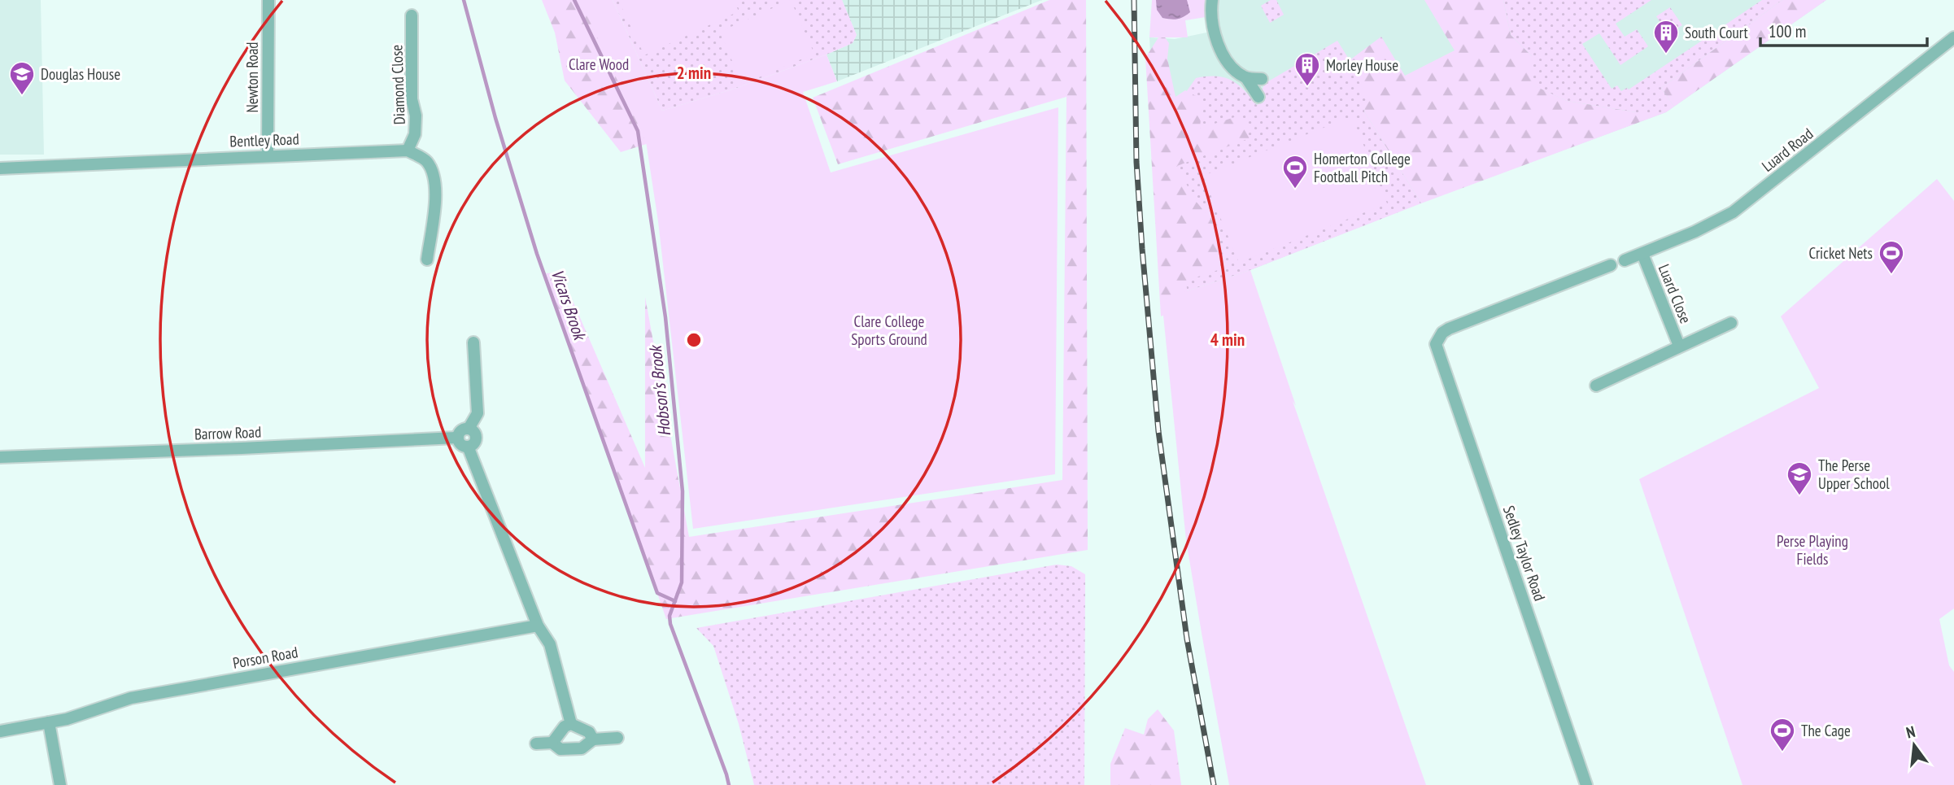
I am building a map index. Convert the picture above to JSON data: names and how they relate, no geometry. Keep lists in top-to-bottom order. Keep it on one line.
{"streets":{"street":["Newton Road","Diamond Close","Bentley Road","Luard Road","Luard Close","Barrow Road","Sedley Taylor Road","Porson Road"]},"crossings":[["Newton Road","Bentley Road"],["Diamond Close","Bentley Road"],["Luard Road","Luard Close"]],"water":["Vicars Brook","Hobson's Brook"],"parks":["Clare Wood","Clare College Sports Ground","Perse Playing Fields"],"places":{"building":["South Court","Morley House"],"school or university":["Douglas House","The Perse Upper School"],"sports":["Homerton College Football Pitch","Cricket Nets","The Cage"]},"scale_bar":"100 m","north":"top","rings":["2 min","4 min"]}
